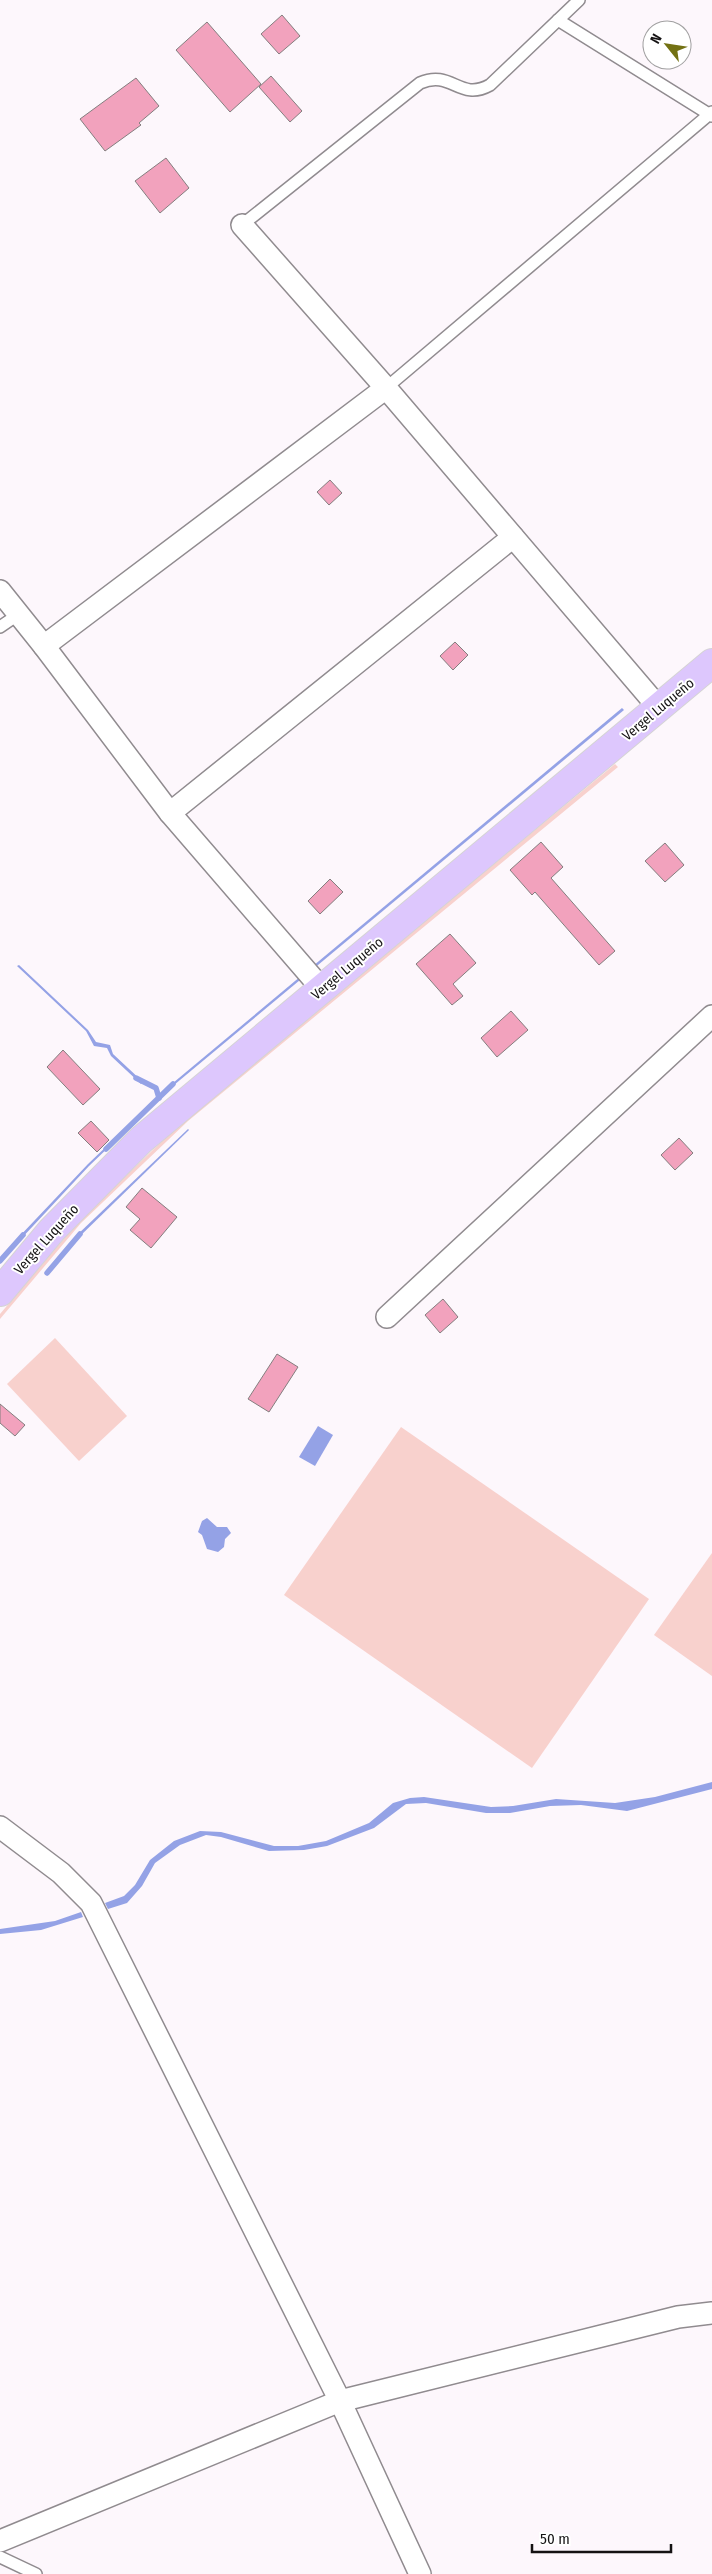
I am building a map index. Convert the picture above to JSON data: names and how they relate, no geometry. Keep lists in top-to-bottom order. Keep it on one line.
{"streets":{"main road":["Vergel Luqueño"]},"scale_bar":"50 m","north":"top left"}
